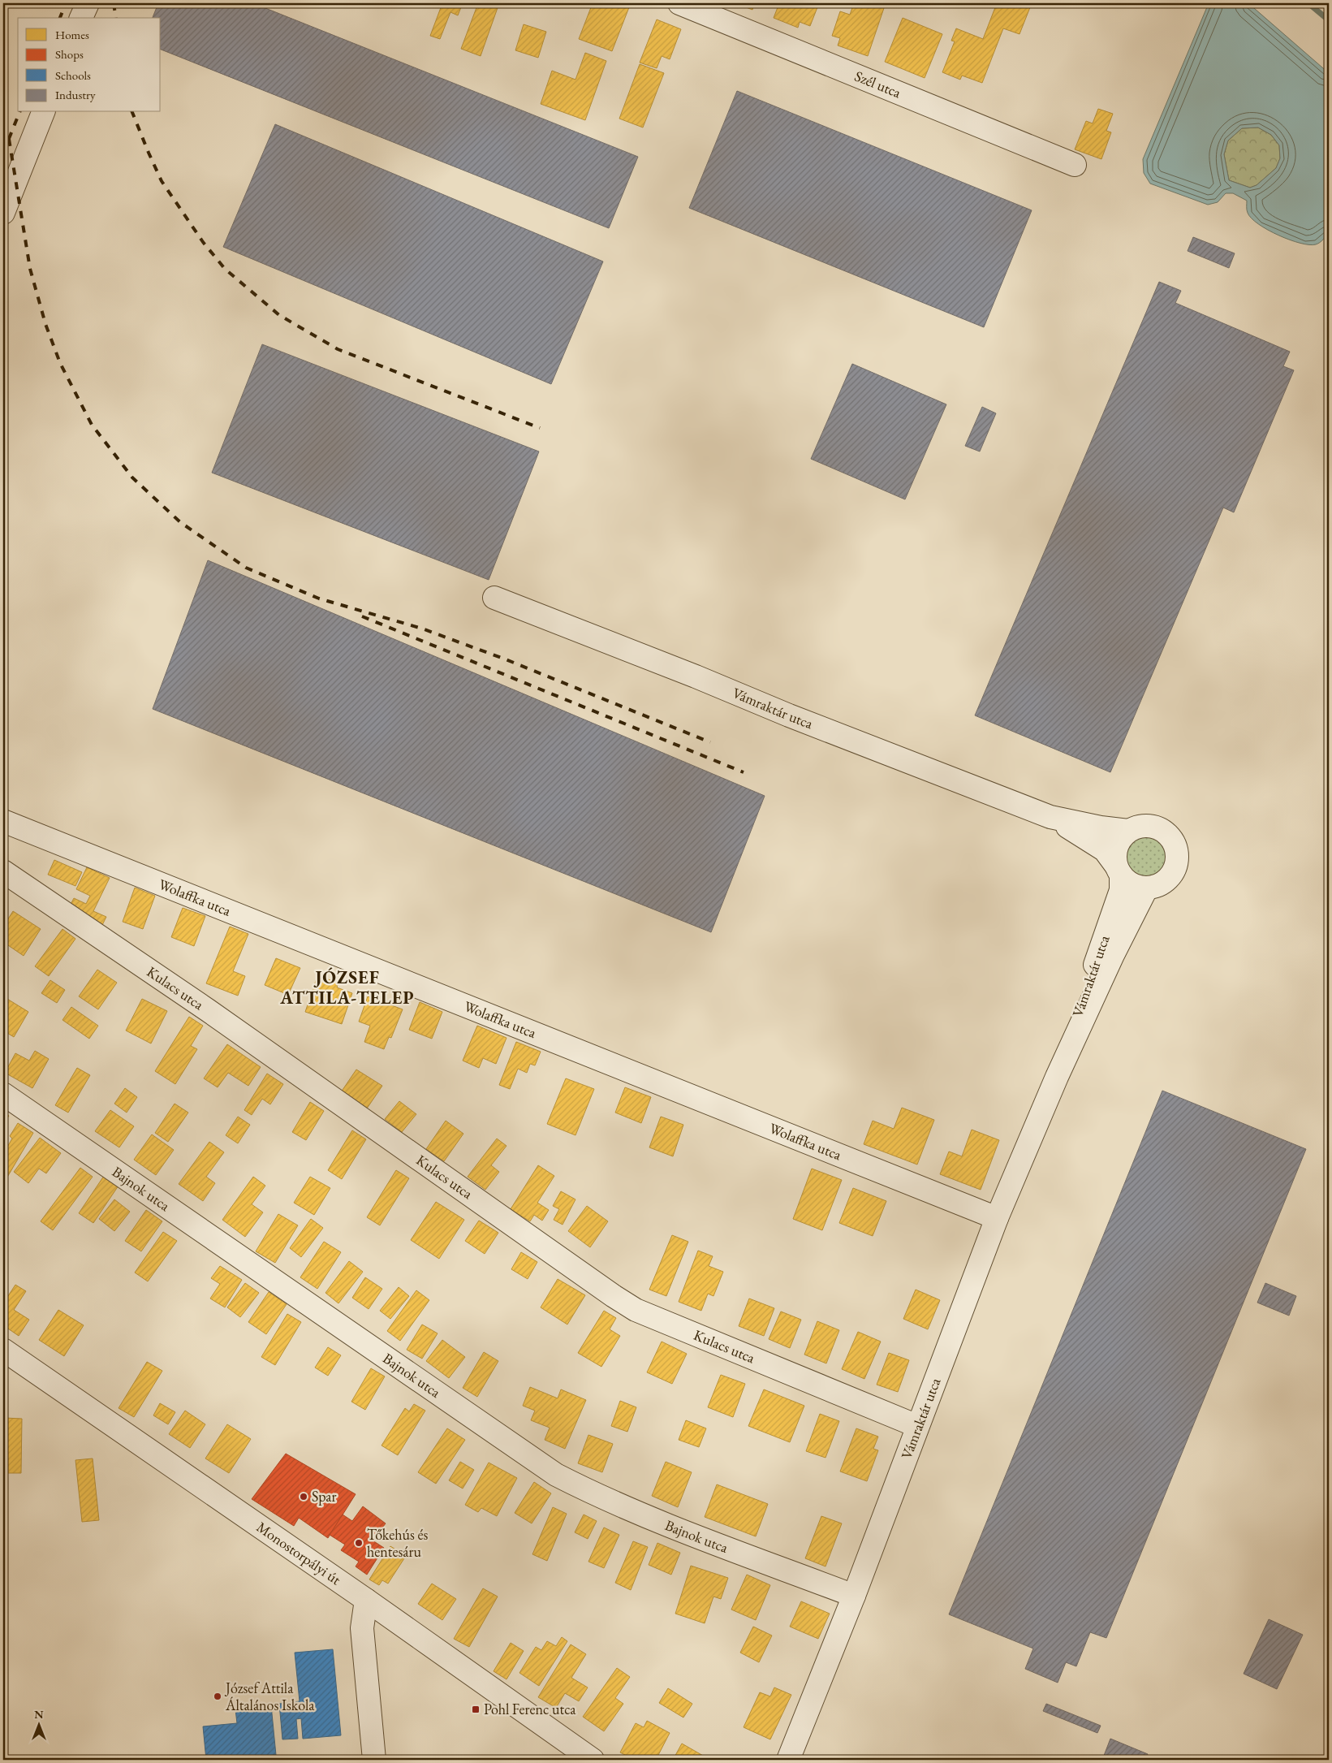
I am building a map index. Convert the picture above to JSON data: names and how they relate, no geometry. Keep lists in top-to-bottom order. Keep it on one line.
{"streets":{"street":["Szél utca","Vámraktár utca","Wolaffka utca","Kulacs utca","Bajnok utca","Monostorpályi út"]},"crossings":[["Vámraktár utca","Wolaffka utca"],["Vámraktár utca","Kulacs utca"],["Vámraktár utca","Bajnok utca"]],"districts":["JÓZSEF ATTILA-TELEP"],"places":{"other":["Spar","Tőkehús és hentesáru","József Attila Általános Iskola"],"transit":["Pohl Ferenc utca"]},"legend":["Homes","Shops","Schools","Industry"],"north":"top"}
